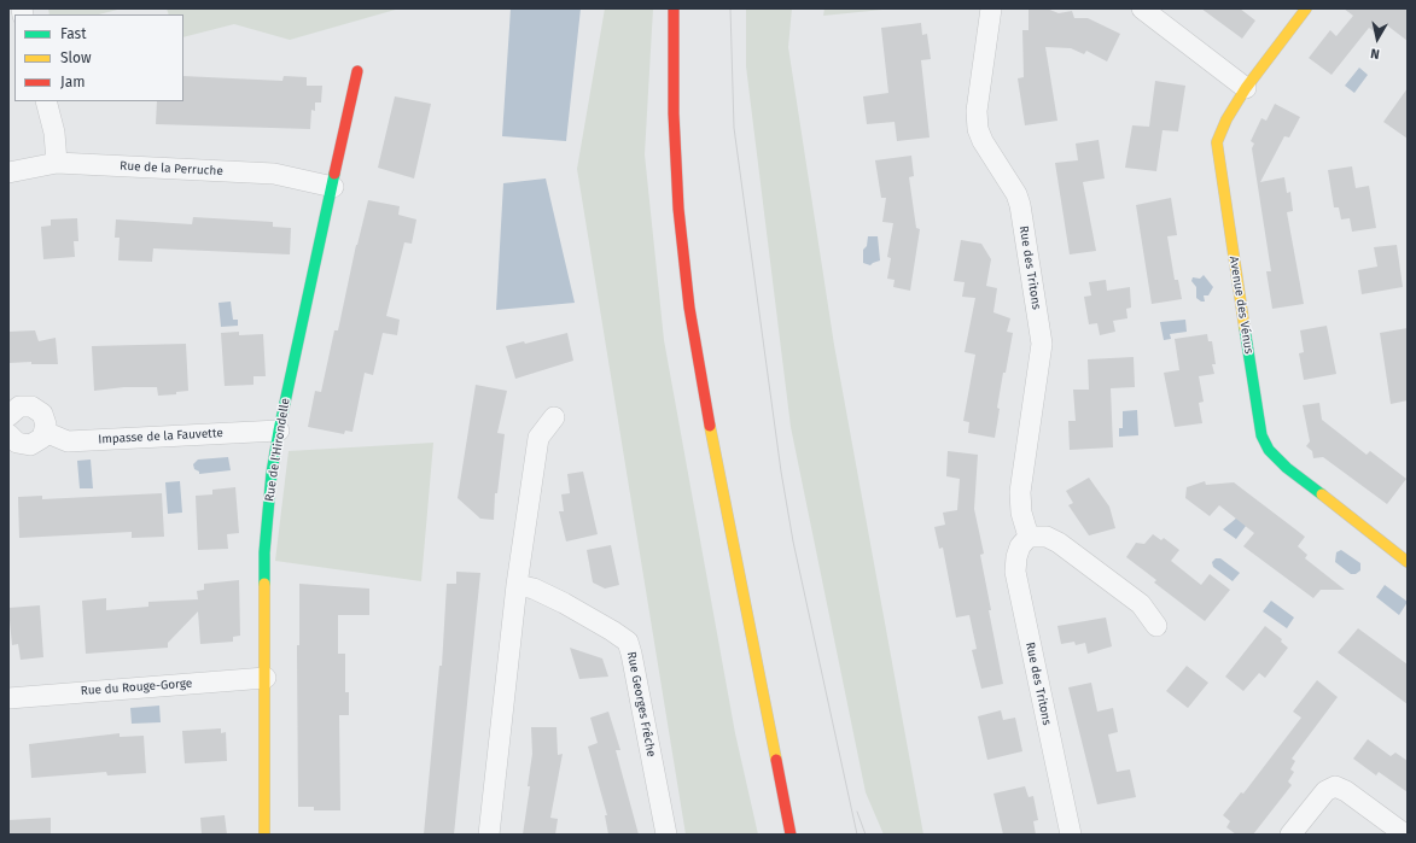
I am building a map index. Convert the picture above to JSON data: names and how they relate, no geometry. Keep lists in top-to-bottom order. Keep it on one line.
{"streets":{"street":["Rue de la Perruche","Rue des Tritons","Avenue des Vénus","Impasse de la Fauvette","Rue de l'Hirondelle","Rue du Rouge-Gorge","Rue Georges Frêche"]},"crossings":[["Rue de la Perruche","Rue de l'Hirondelle"],["Impasse de la Fauvette","Rue de l'Hirondelle"],["Rue de l'Hirondelle","Rue du Rouge-Gorge"]],"legend":["Fast","Slow","Jam"],"north":"bottom"}
